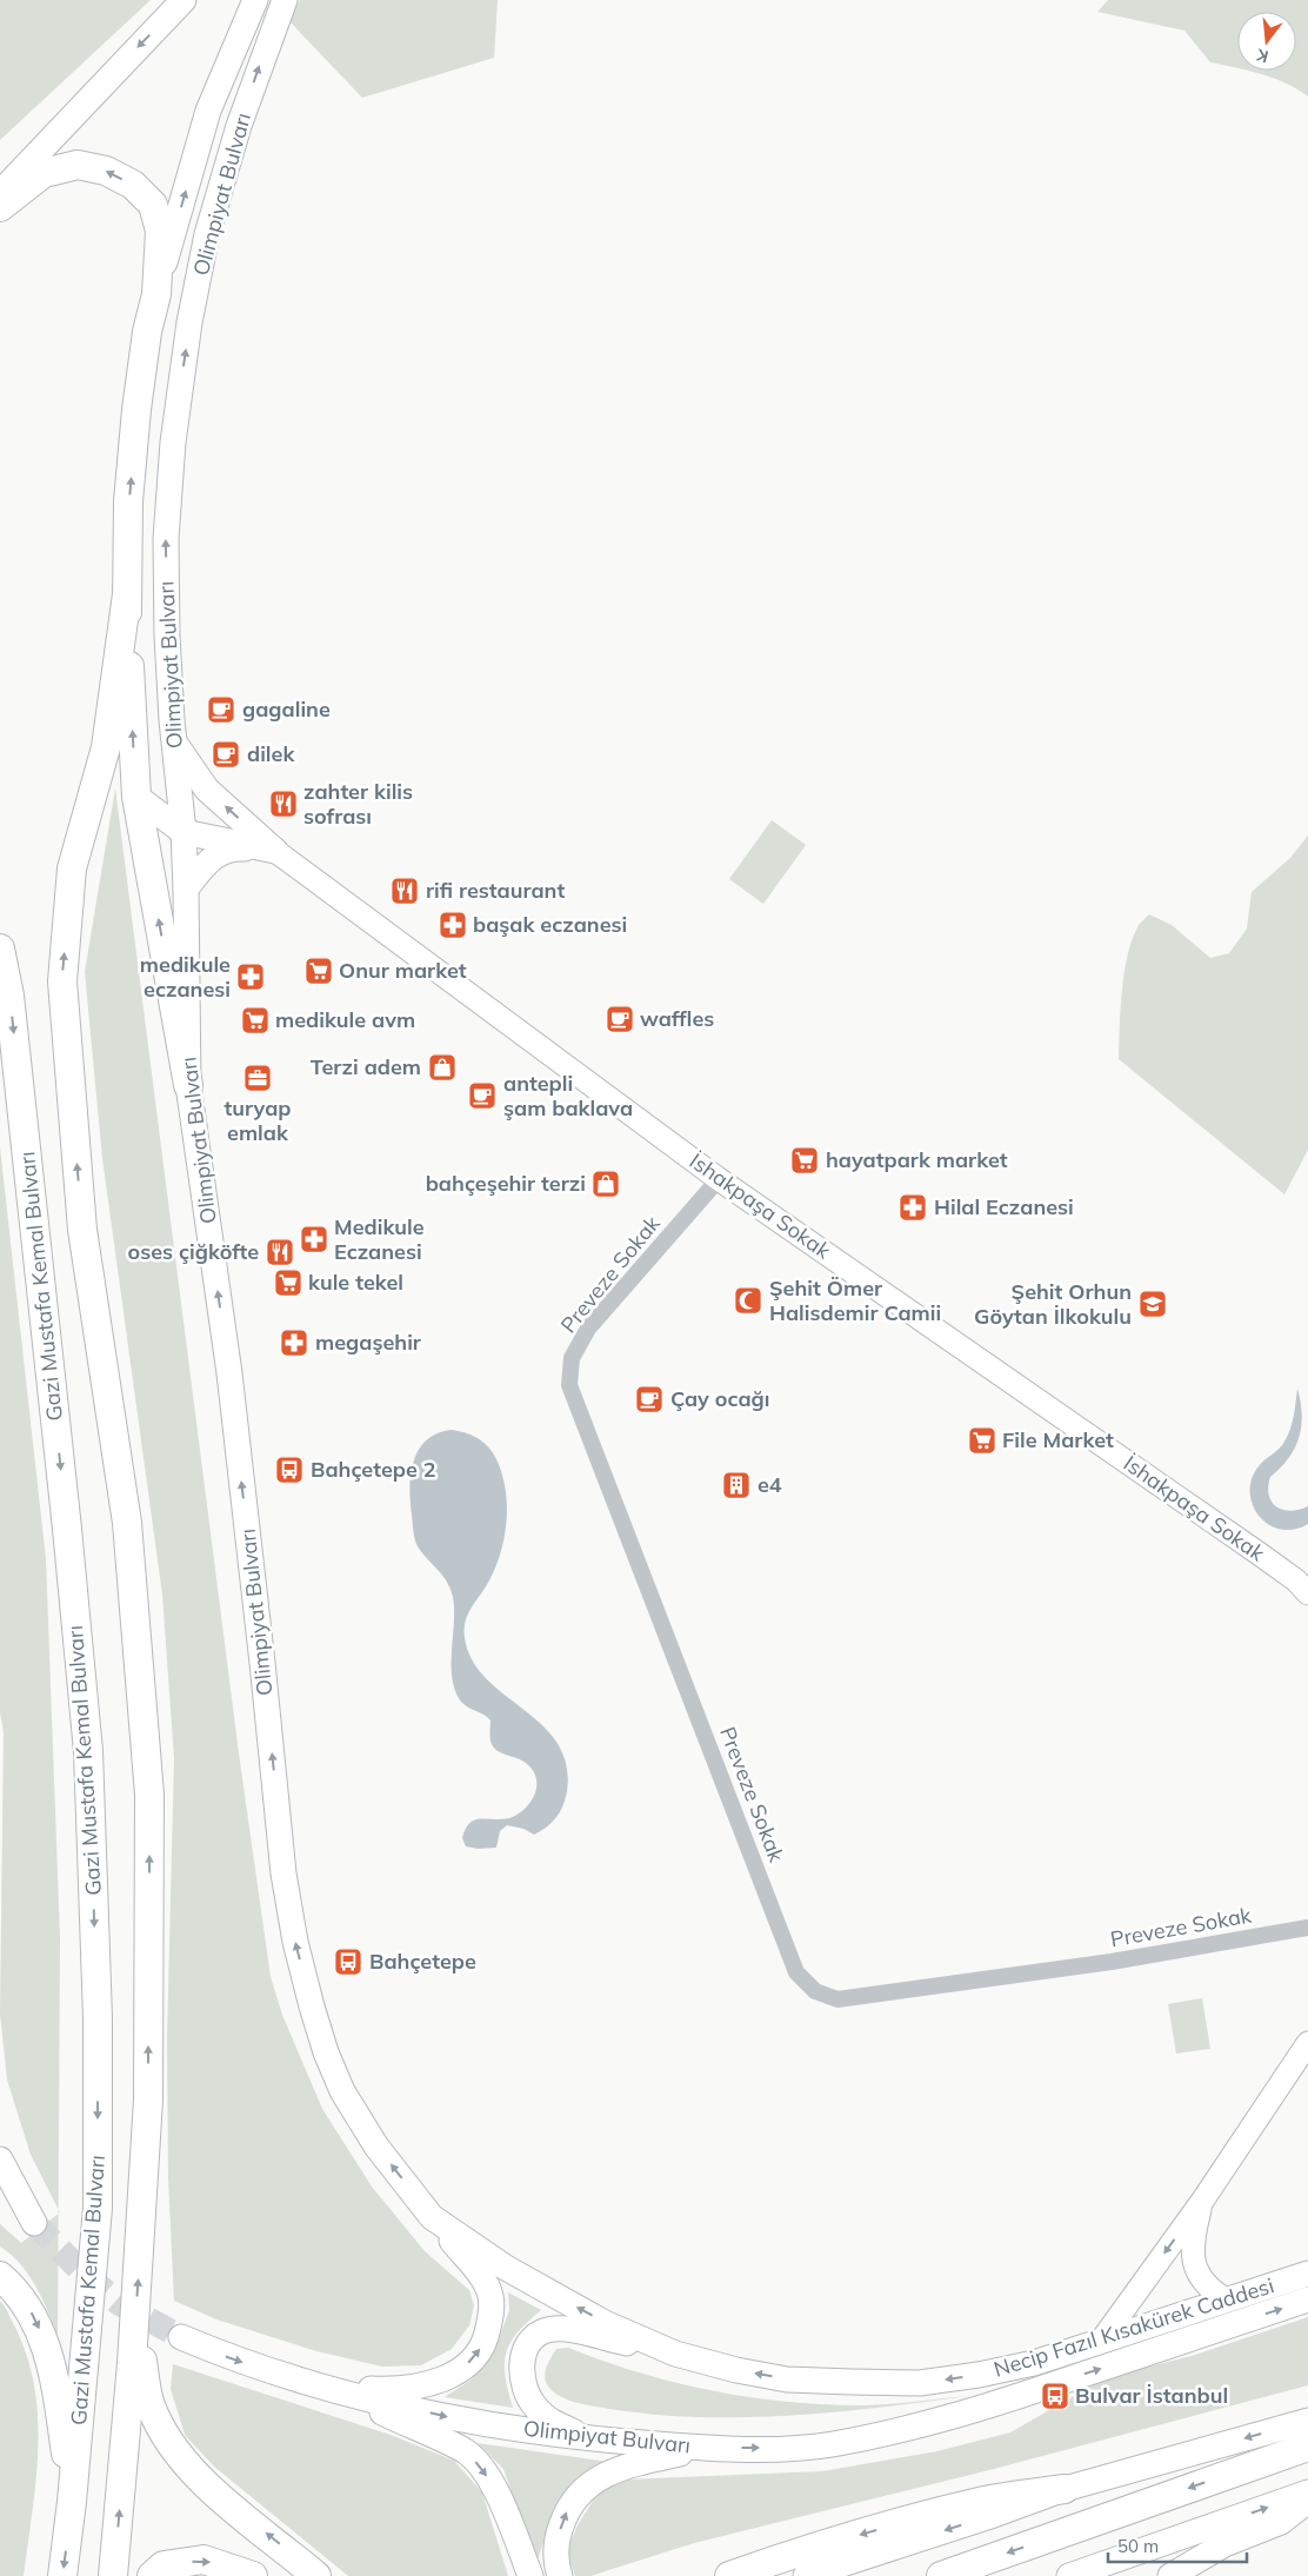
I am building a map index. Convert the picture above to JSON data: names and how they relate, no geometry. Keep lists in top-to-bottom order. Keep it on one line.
{"streets":{"highway":["Gazi Mustafa Kemal Bulvarı"],"main road":["Olimpiyat Bulvarı","Necip Fazıl Kısakürek Caddesi"],"street":["İshakpaşa Sokak","Preveze Sokak"]},"crossings":[["Olimpiyat Bulvarı","Necip Fazıl Kısakürek Caddesi"],["İshakpaşa Sokak","Preveze Sokak"]],"places":{"cafe":["gagaline","dilek","waffles","antepli şam baklava","Çay ocağı"],"restaurant":["zahter kilis sofrası","rifi restaurant","oses çiğköfte"],"pharmacy":["başak eczanesi","medikule eczanesi","Hilal Eczanesi","Medikule Eczanesi","megaşehir"],"supermarket":["Onur market","medikule avm","hayatpark market","kule tekel","File Market"],"shop":["Terzi adem","bahçeşehir terzi"],"office":["turyap emlak"],"mosque":["Şehit Ömer Halisdemir Camii"],"school or university":["Şehit Orhun Göytan İlkokulu"],"bus stop":["Bahçetepe 2","Bahçetepe","Bulvar İstanbul"],"building":["e4"]},"scale_bar":"50 m","north":"bottom"}
